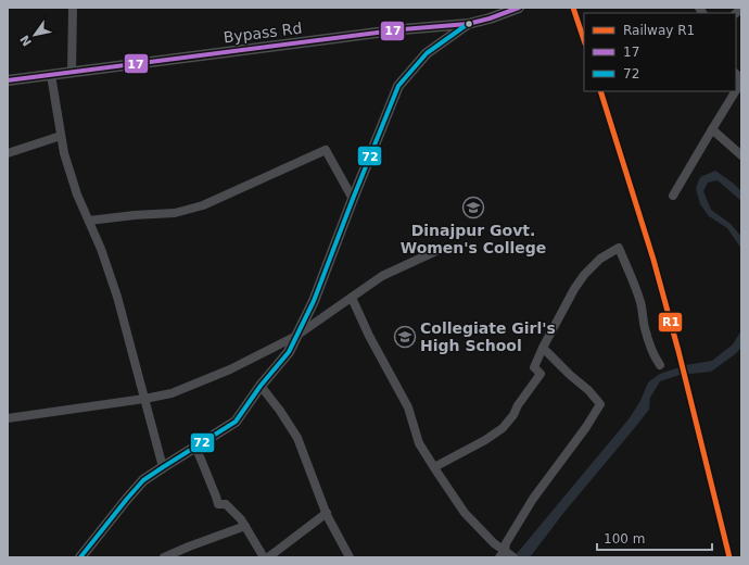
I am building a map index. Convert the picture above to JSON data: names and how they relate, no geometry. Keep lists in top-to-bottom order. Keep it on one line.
{"streets":{"main road":["Bypass Rd"]},"places":{"school or university":["Dinajpur Govt. Women's College","Collegiate Girl's High School"]},"lines":["rail line R1","transit line 17","transit line 72"],"legend":["Railway R1","17","72"],"scale_bar":"100 m","north":"bottom left"}
